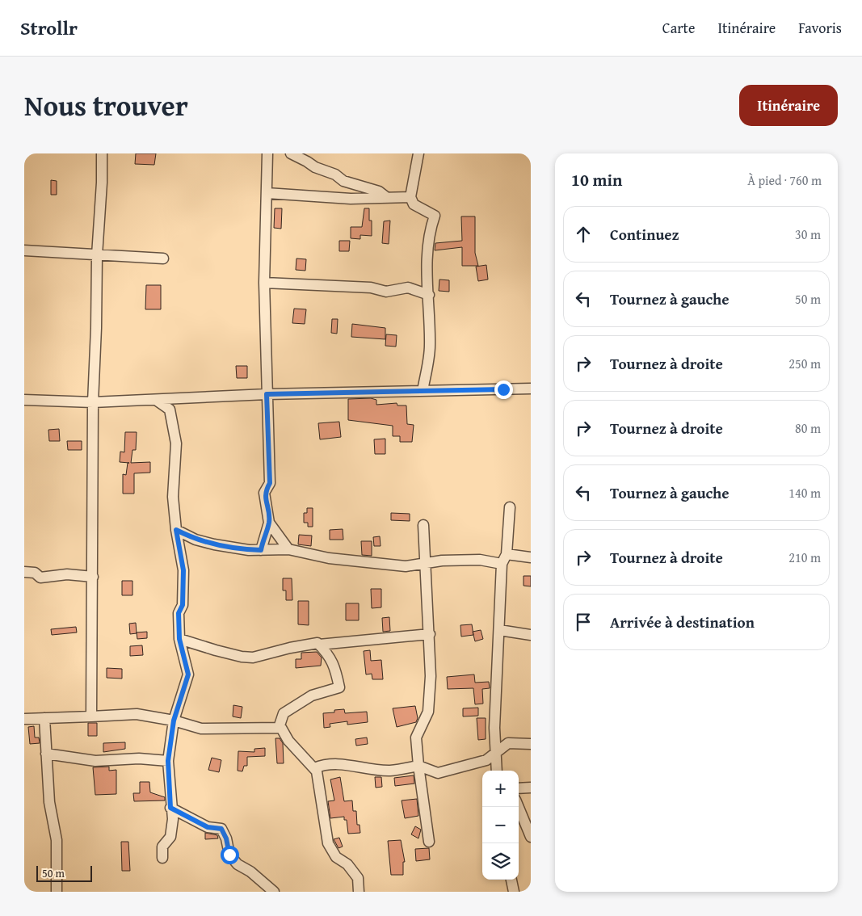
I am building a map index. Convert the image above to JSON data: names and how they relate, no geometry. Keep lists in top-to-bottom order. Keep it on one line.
{"scale_bar":"50 m","page":{"header":"Strollr","nav":["Carte","Itinéraire","Favoris"],"title":"Nous trouver","buttons":"Itinéraire","heading":["10 min","À pied · 760 m"],"list":[["Continuez","30 m"],["Tournez à gauche","50 m"],["Tournez à droite","250 m"],["Tournez à droite","80 m"],["Tournez à gauche","140 m"],["Tournez à droite","210 m"],"Arrivée à destination"],"map_buttons":["+","−"],"scale":"50 m"}}
